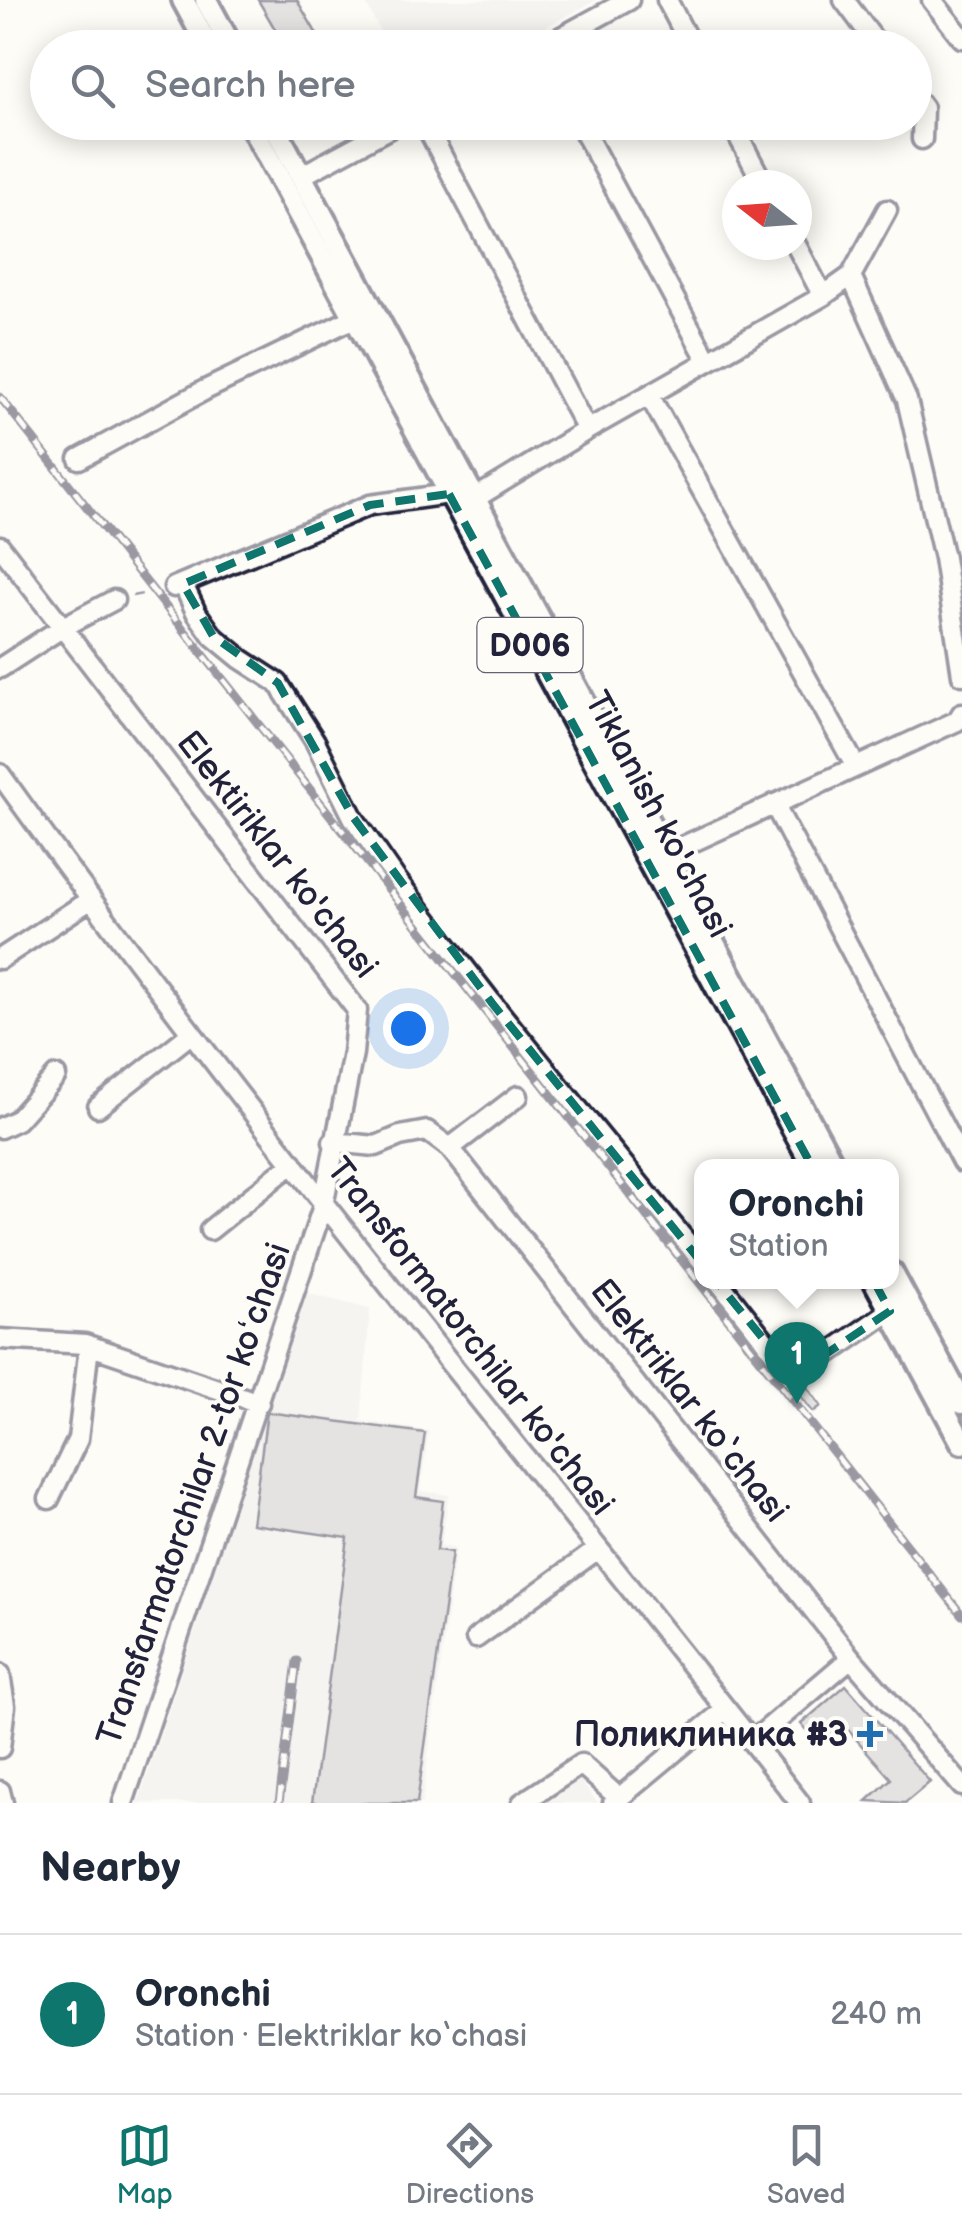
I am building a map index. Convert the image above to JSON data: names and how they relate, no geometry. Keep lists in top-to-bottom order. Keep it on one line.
{"streets":{"main road":["D006","Tiklanish ko'chasi"],"street":["Elektiriklar ko'chasi","Transformatorchilar ko'chasi","Elektriklar ko‘chasi","Transfarmatorchilar 2-tor koʻchasi"]},"crossings":[["Elektiriklar ko'chasi","Transformatorchilar ko'chasi"],["Elektiriklar ko'chasi","Transfarmatorchilar 2-tor koʻchasi"],["Transformatorchilar ko'chasi","Transfarmatorchilar 2-tor koʻchasi"]],"places":{"health":["Поликлиника #3"]},"north":"left","page":{"search":"Search here","popup":["Oronchi","Station"],"pins":"1","heading":"Nearby","list":[{"mark":"1","name":"Oronchi","note":"Station · Elektriklar ko‘chasi","value":"240 m"}],"nav":["Map","Directions","Saved"]}}
